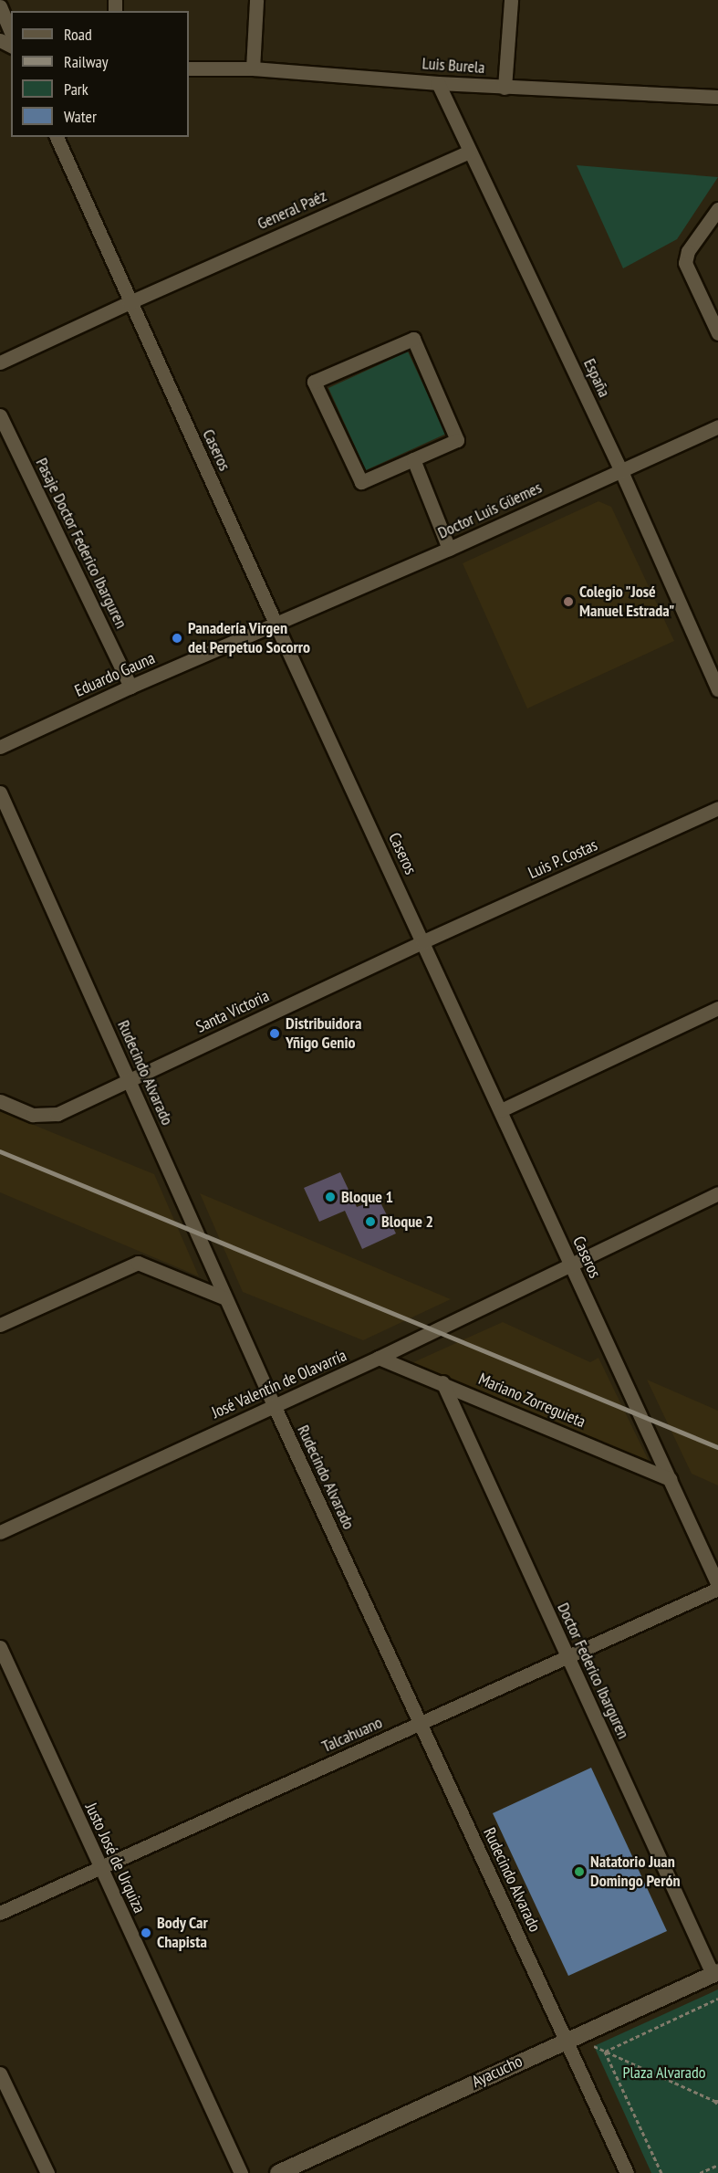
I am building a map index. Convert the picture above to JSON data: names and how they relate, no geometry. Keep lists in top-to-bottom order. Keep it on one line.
{"streets":{"street":["Luis Burela","General Paéz","España","Caseros","Doctor Luis Güemes","Pasaje Doctor Federico Ibarguren","Eduardo Gauna","Luis P. Costas","Santa Victoria","Rudecindo Alvarado","José Valentín de Olavarría","Mariano Zorreguieta","Doctor Federico Ibarguren","Talcahuano","Justo José de Urquiza","Ayacucho"]},"crossings":[["Luis Burela","España"],["General Paéz","España"],["General Paéz","Caseros"],["España","Doctor Luis Güemes"],["Caseros","Doctor Luis Güemes"],["Caseros","Eduardo Gauna"],["Caseros","Luis P. Costas"],["Caseros","Santa Victoria"],["Caseros","José Valentín de Olavarría"],["Caseros","Mariano Zorreguieta"],["Caseros","Talcahuano"],["Doctor Luis Güemes","Eduardo Gauna"],["Pasaje Doctor Federico Ibarguren","Eduardo Gauna"],["Luis P. Costas","Santa Victoria"],["Santa Victoria","Rudecindo Alvarado"],["Rudecindo Alvarado","José Valentín de Olavarría"],["Rudecindo Alvarado","Talcahuano"],["Rudecindo Alvarado","Ayacucho"],["José Valentín de Olavarría","Mariano Zorreguieta"],["Mariano Zorreguieta","Doctor Federico Ibarguren"],["Doctor Federico Ibarguren","Talcahuano"],["Doctor Federico Ibarguren","Ayacucho"],["Talcahuano","Justo José de Urquiza"]],"parks":["Plaza Alvarado"],"places":["Colegio \"José Manuel Estrada\"","Panadería Virgen del Perpetuo Socorro","Distribuidora Yñigo Genio","Bloque 1","Bloque 2","Natatorio Juan Domingo Perón","Body Car Chapista"],"legend":["Road","Railway","Park","Water"]}
